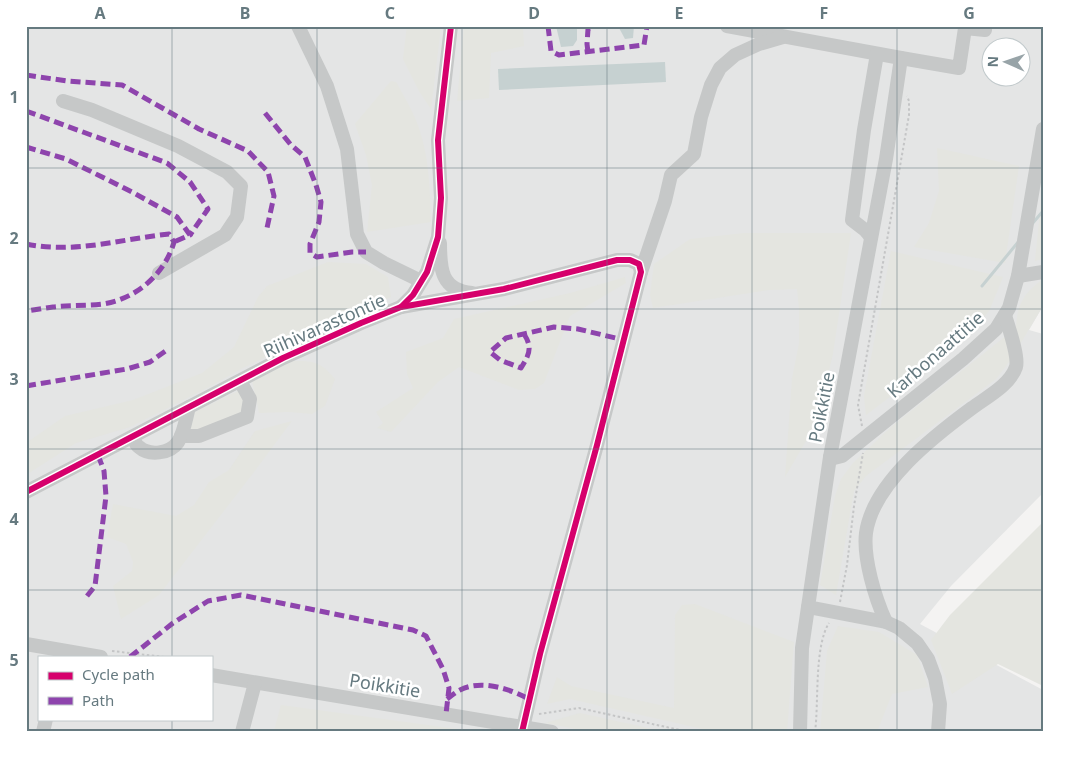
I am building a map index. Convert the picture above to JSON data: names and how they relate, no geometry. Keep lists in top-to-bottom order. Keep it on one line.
{"streets":{"street":["Riihivarastontie","Karbonaattitie","Poikkitie"]},"crossings":[["Karbonaattitie","Poikkitie"]],"legend":["Cycle path","Path"],"north":"left","grid":{"columns":["A","B","C","D","E","F","G"],"rows":["1","2","3","4","5"]}}
